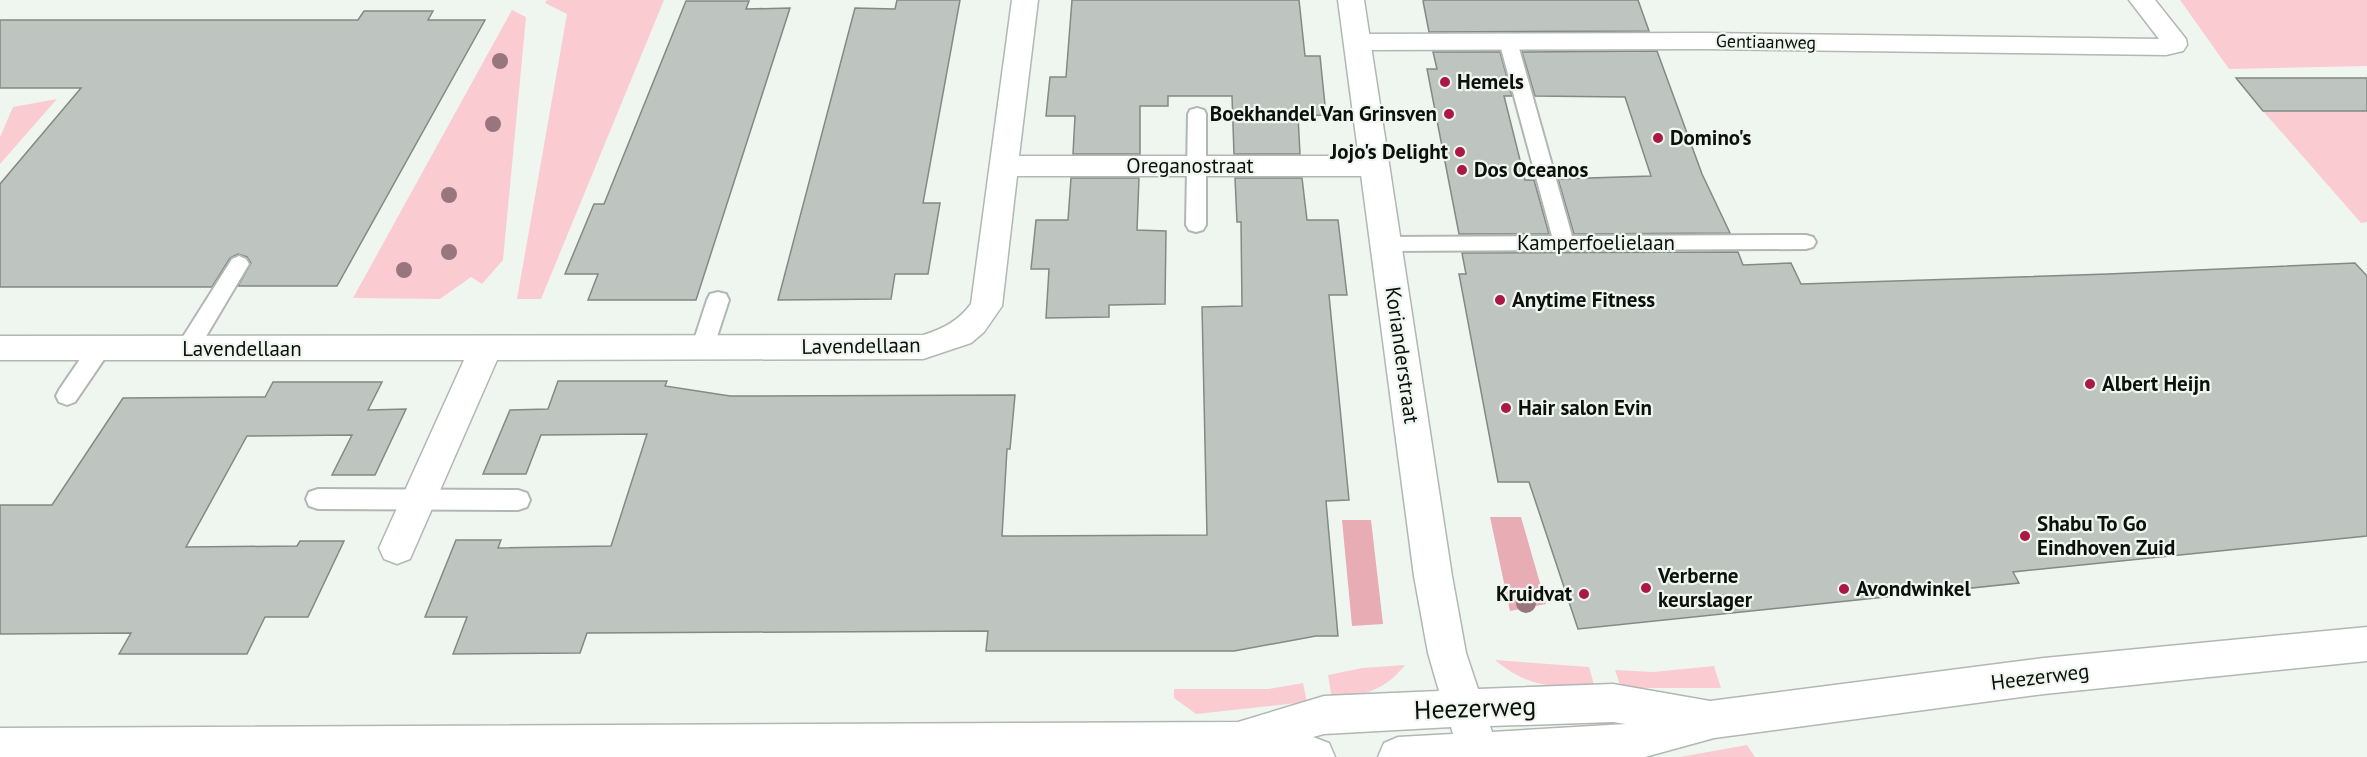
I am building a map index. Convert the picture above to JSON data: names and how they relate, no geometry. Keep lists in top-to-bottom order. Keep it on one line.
{"streets":{"street":["Gentiaanweg","Oreganostraat","Lavendellaan","Korianderstraat","Heezerweg"],"lane":["Kamperfoelielaan"]},"crossings":[["Gentiaanweg","Korianderstraat"],["Oreganostraat","Lavendellaan"],["Oreganostraat","Korianderstraat"],["Kamperfoelielaan","Korianderstraat"],["Korianderstraat","Heezerweg"]],"places":["Hemels","Boekhandel Van Grinsven","Domino's","Jojo's Delight","Dos Oceanos","Anytime Fitness","Albert Heijn","Hair salon Evin","Shabu To Go Eindhoven Zuid","Verberne keurslager","Avondwinkel","Kruidvat"]}
